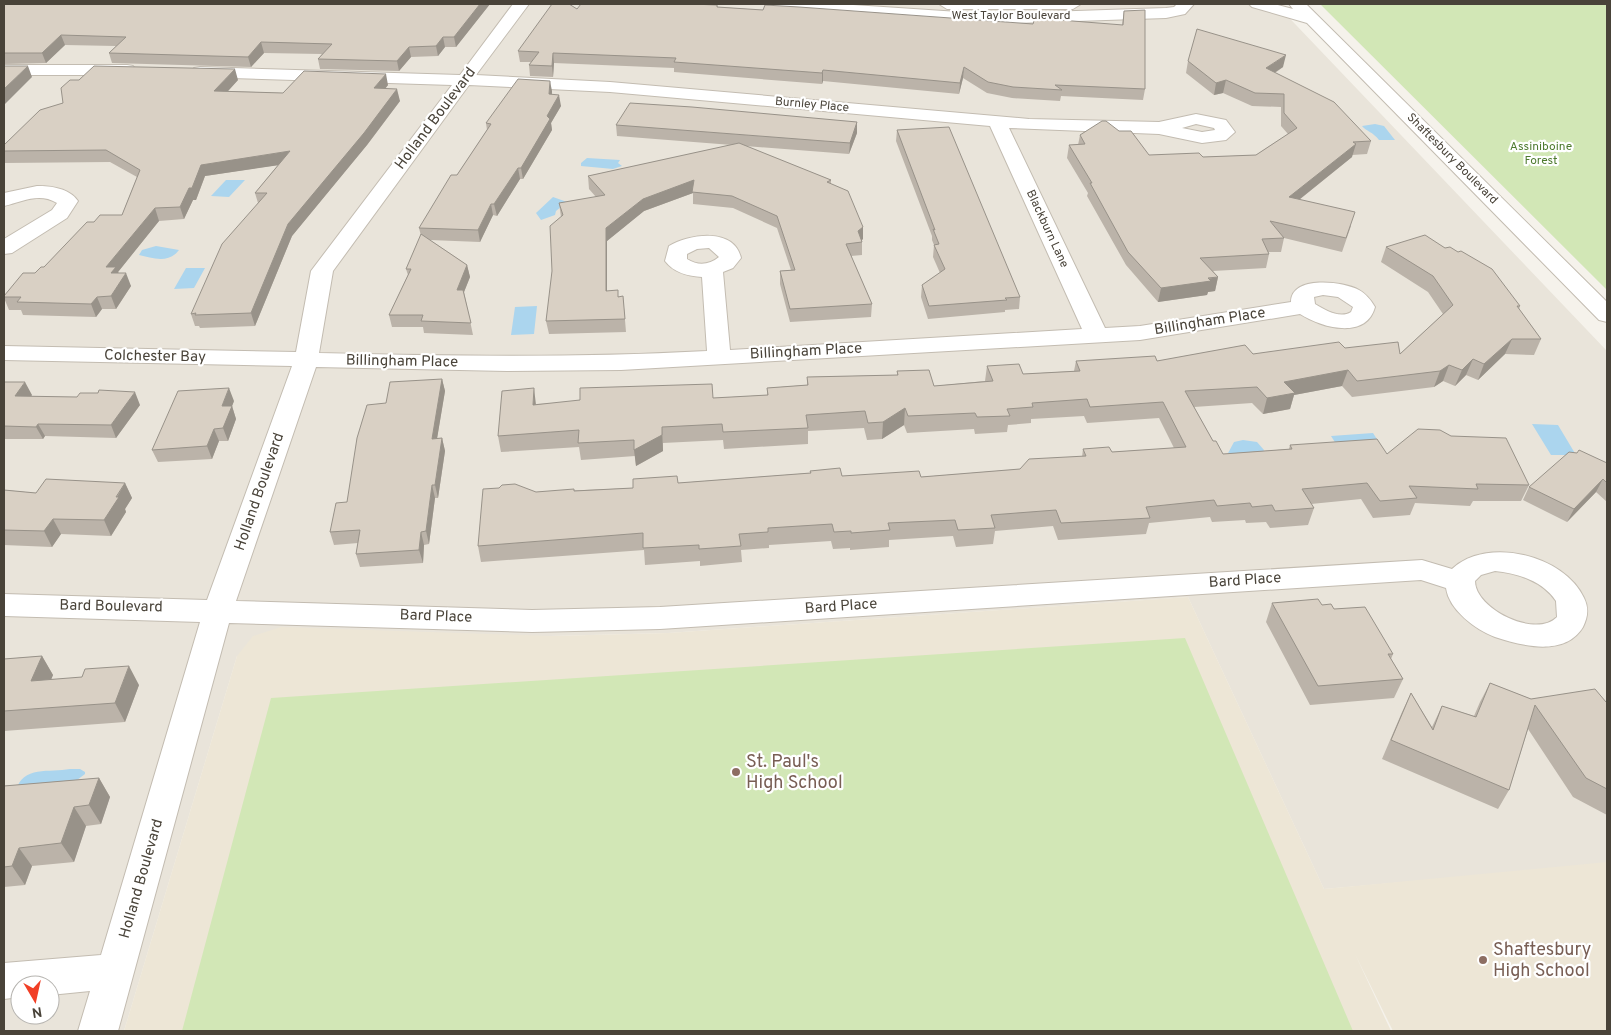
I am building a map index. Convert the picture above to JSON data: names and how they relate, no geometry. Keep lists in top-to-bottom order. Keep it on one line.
{"streets":{"street":["West Taylor Boulevard","Burnley Place","Holland Boulevard","Shaftesbury Boulevard","Blackburn Lane","Billingham Place","Colchester Bay","Bard Place","Bard Boulevard"]},"crossings":[["Burnley Place","Holland Boulevard"],["Burnley Place","Blackburn Lane"],["Holland Boulevard","Billingham Place"],["Holland Boulevard","Colchester Bay"],["Holland Boulevard","Bard Place"],["Holland Boulevard","Bard Boulevard"],["Blackburn Lane","Billingham Place"],["Billingham Place","Colchester Bay"],["Bard Place","Bard Boulevard"]],"parks":["Assiniboine Forest"],"places":["St. Paul's High School","Shaftesbury High School"],"north":"bottom"}
